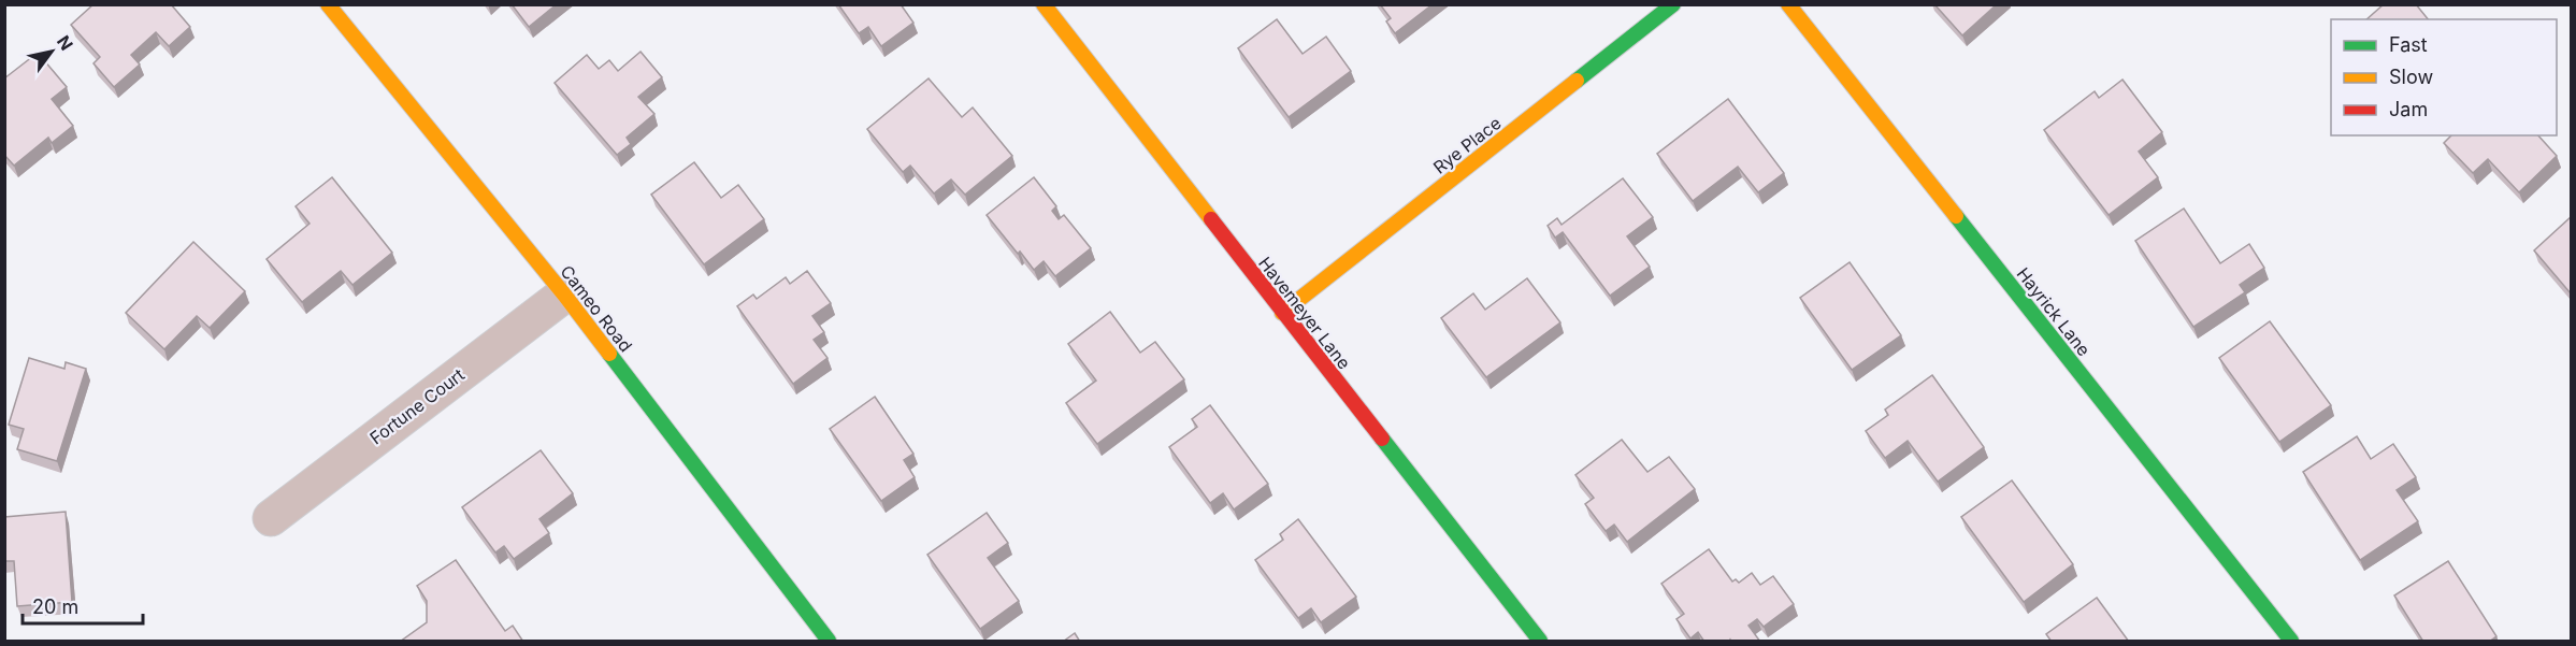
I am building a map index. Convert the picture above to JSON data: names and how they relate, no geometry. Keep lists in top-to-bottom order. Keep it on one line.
{"streets":{"street":["Rye Place","Cameo Road","Hayrick Lane","Havemeyer Lane","Fortune Court"]},"crossings":[["Rye Place","Havemeyer Lane"],["Cameo Road","Fortune Court"]],"legend":["Fast","Slow","Jam"],"scale_bar":"20 m","north":"top right"}
